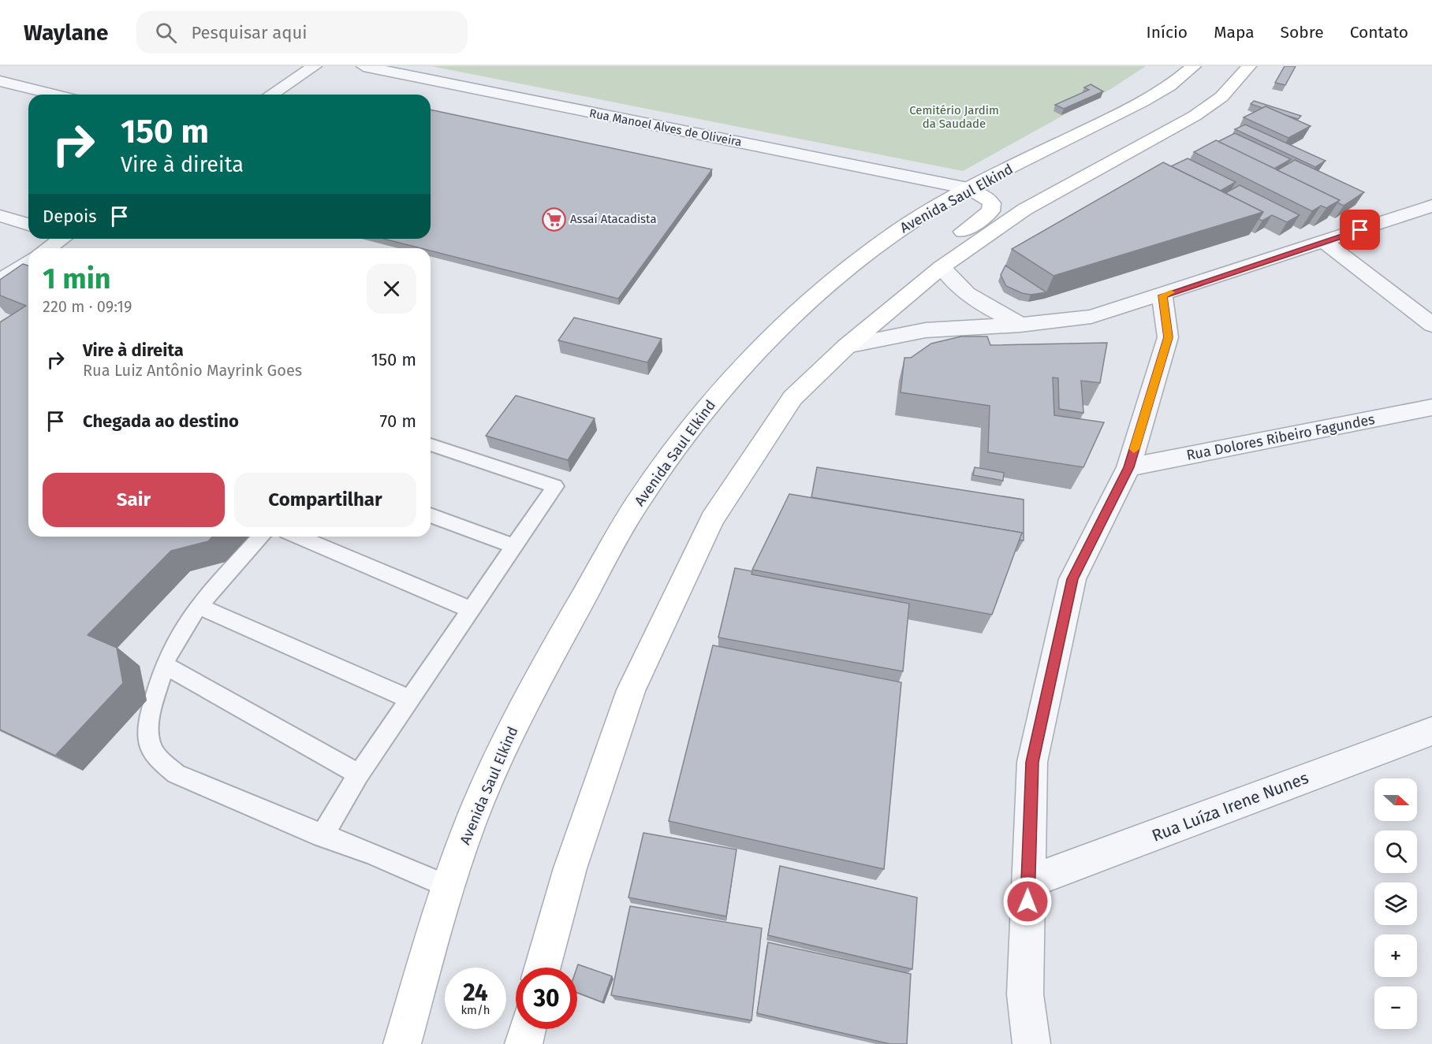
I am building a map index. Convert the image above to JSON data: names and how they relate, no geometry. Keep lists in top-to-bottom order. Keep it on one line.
{"streets":{"main road":["Avenida Saul Elkind"],"street":["Rua Manoel Alves de Oliveira","Rua Dolores Ribeiro Fagundes","Rua Luíza Irene Nunes"]},"crossings":[["Rua Manoel Alves de Oliveira","Avenida Saul Elkind"]],"parks":["Cemitério Jardim da Saudade"],"places":{"supermarket":["Assaí Atacadista"]},"north":"right","page":{"header":"Waylane","search":"Pesquisar aqui","nav":["Início","Mapa","Sobre","Contato"],"turn":["150 m","Vire à direita"],"then":"Depois","heading":["1 min","220 m · 09:19"],"list":[{"name":"Vire à direita","note":"Rua Luiz Antônio Mayrink Goes","value":"150 m"},{"name":"Chegada ao destino","value":"70 m"}],"buttons":["Sair","Compartilhar"],"map_buttons":["+","−"],"speed":"24 km/h","limit":"30"}}
